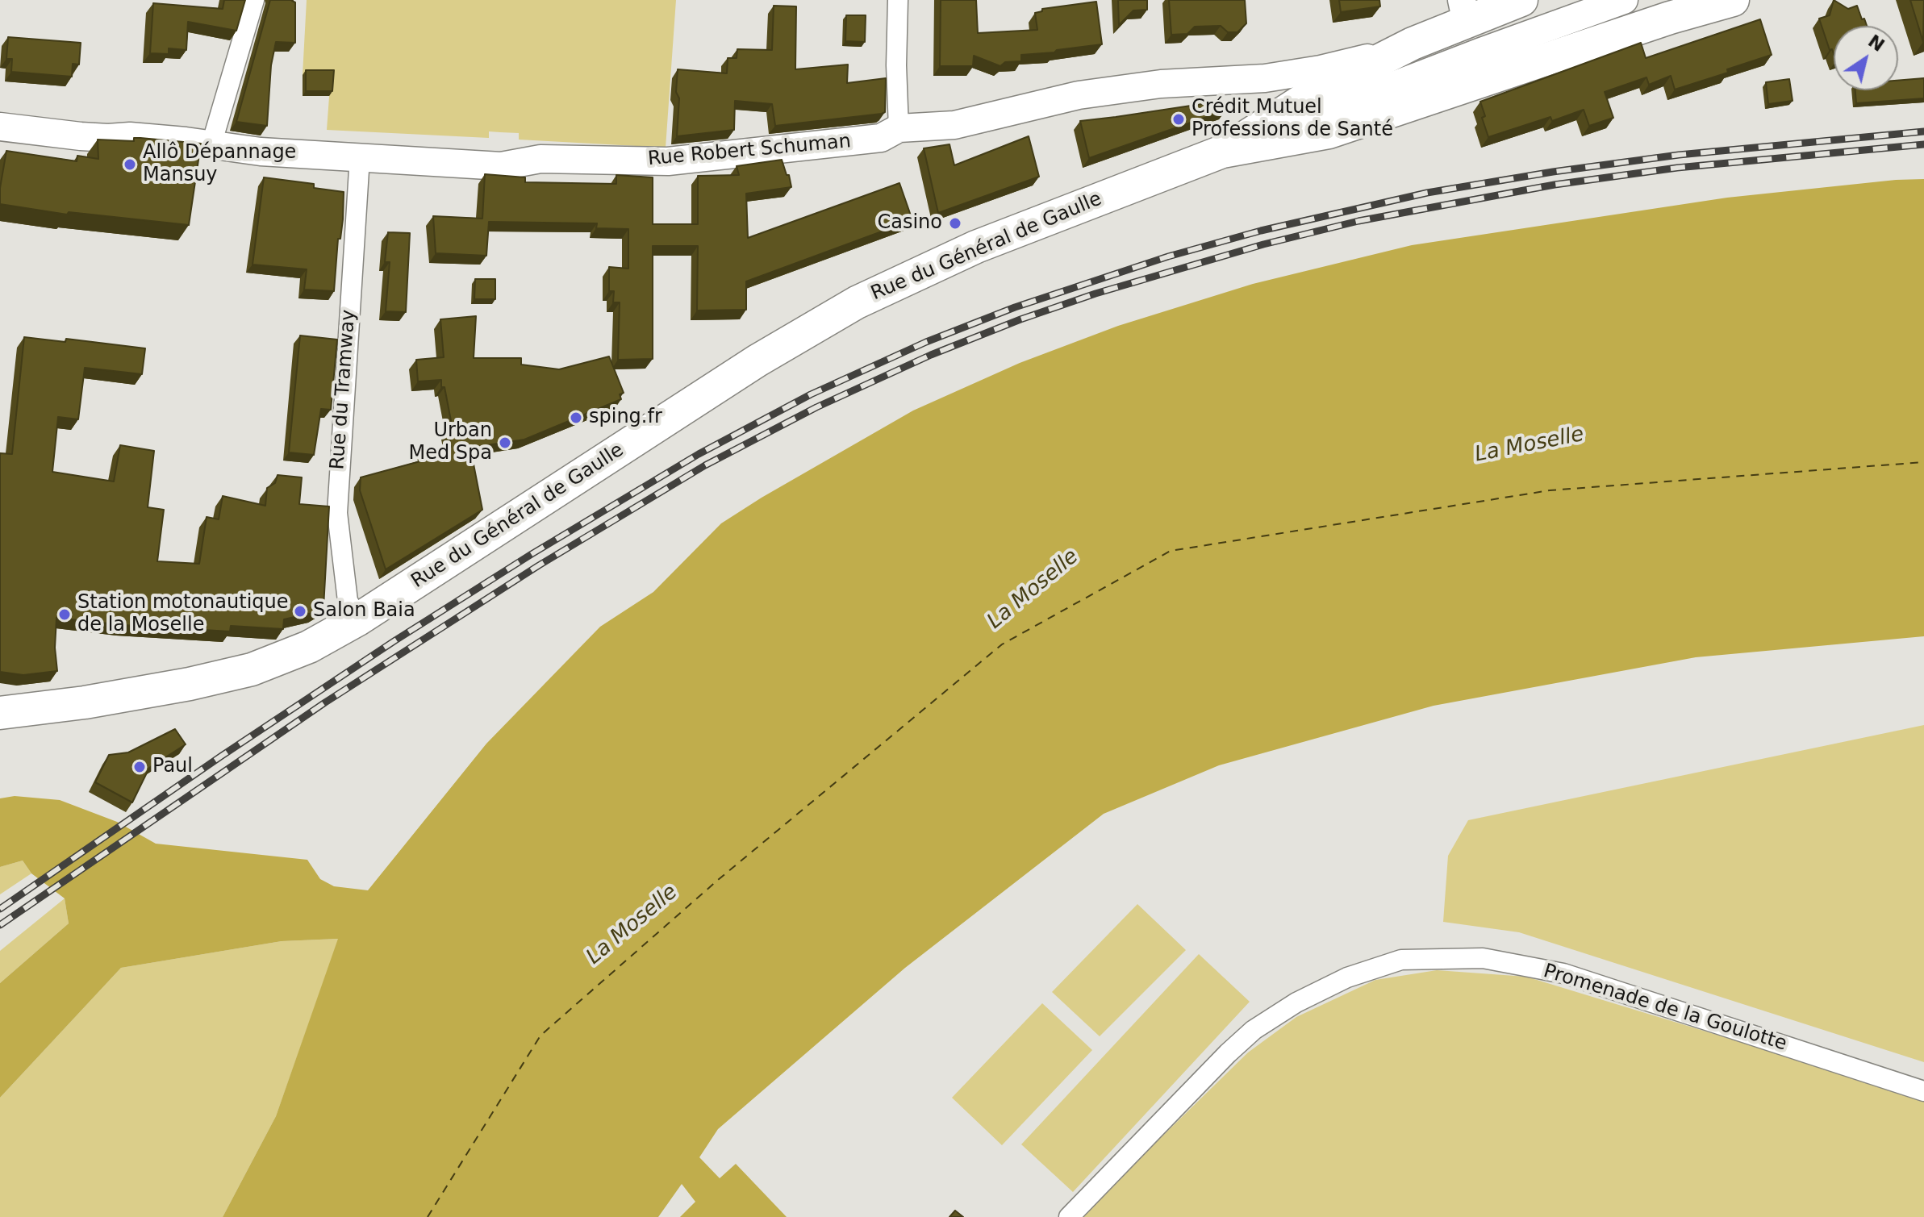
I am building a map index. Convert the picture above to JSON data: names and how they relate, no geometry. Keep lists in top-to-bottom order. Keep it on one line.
{"streets":{"main road":["Rue du Général de Gaulle"],"street":["Rue Robert Schuman","Rue du Tramway","Promenade de la Goulotte"]},"crossings":[["Rue Robert Schuman","Rue du Général de Gaulle"],["Rue Robert Schuman","Rue du Tramway"],["Rue du Général de Gaulle","Rue du Tramway"]],"water":["La Moselle"],"places":["Crédit Mutuel Professions de Santé","Allô Dépannage Mansuy","Casino","sping.fr","Urban Med Spa","Salon Baia","Station motonautique de la Moselle","Paul"],"north":"top right"}
